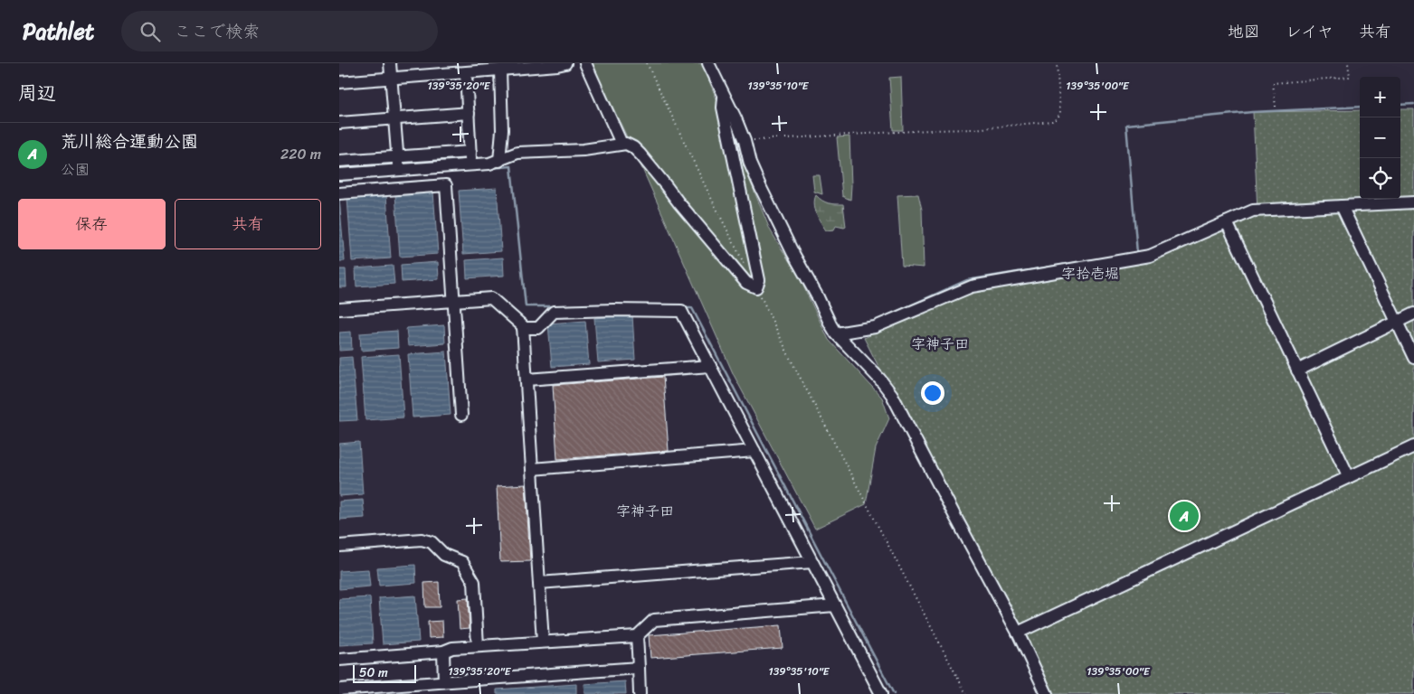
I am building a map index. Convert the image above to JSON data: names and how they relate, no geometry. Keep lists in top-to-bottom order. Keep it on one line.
{"districts":["字拾壱堀","字神子田","字神子田"],"scale_bar":"50 m","page":{"header":"Pathlet","search":"ここで検索","nav":["地図","レイヤ","共有"],"heading":"周辺","map_buttons":["+","−"],"list":[{"mark":"A","name":"荒川総合運動公園","note":"公園","value":"220 m"}],"buttons":["保存","共有"],"pins":"A","scale":"50 m"},"coordinates":["139°35'20\"E","139°35'10\"E","139°35'00\"E"]}
